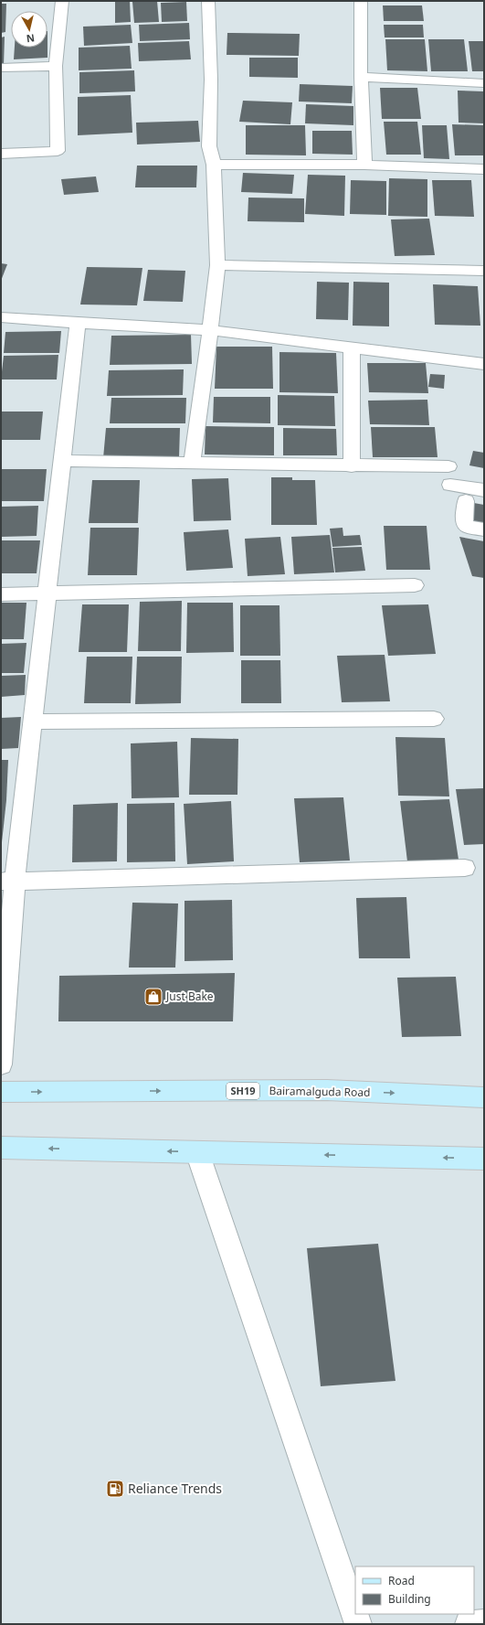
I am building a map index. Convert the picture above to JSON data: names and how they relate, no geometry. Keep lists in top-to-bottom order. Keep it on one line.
{"streets":{"main road":["SH19","Bairamalguda Road"]},"places":{"shop":["Just Bake"],"fuel station":["Reliance Trends"]},"legend":["Road","Building"],"north":"bottom"}
